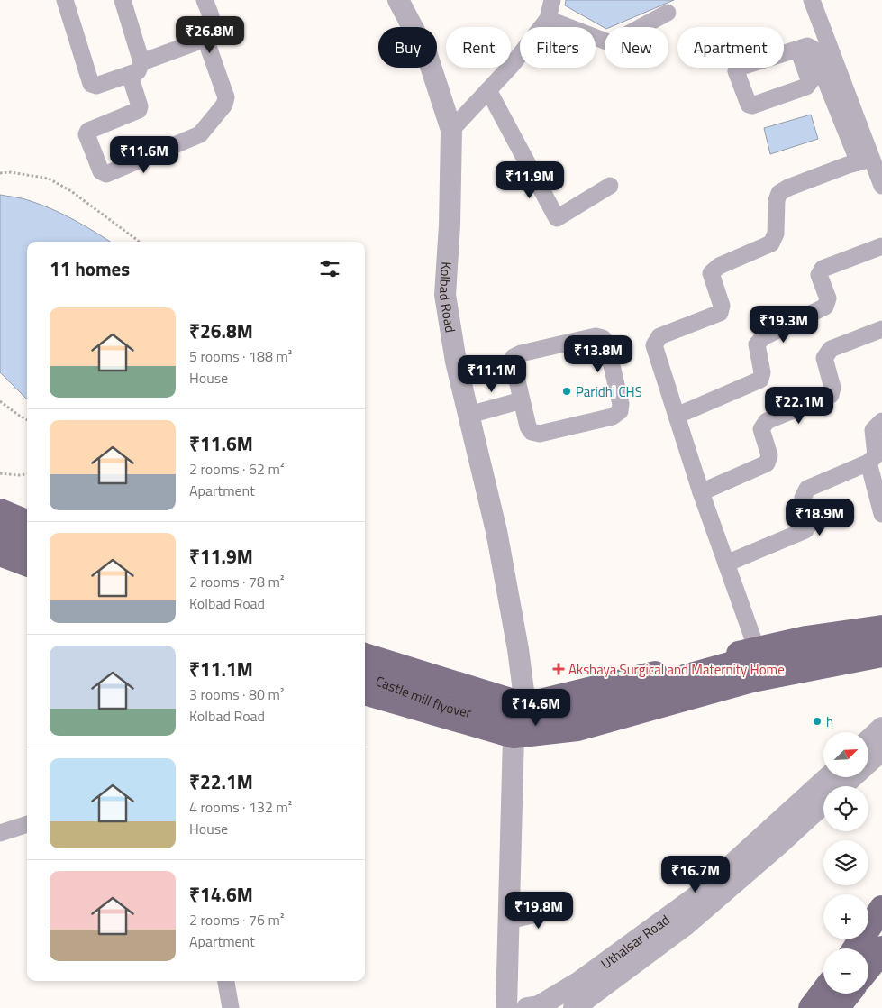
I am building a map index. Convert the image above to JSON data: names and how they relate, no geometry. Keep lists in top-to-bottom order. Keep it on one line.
{"streets":{"main road":["Castle mill flyover"],"street":["Kolbad Road","Uthalsar Road"]},"places":{"other":["Paridhi CHS","h"],"health":["Akshaya Surgical and Maternity Home"]},"north":"top right","page":{"price":["₹26.8M","₹11.6M","₹11.9M","₹19.3M","₹13.8M","₹11.1M","₹22.1M","₹18.9M","₹14.6M","₹16.7M","₹19.8M"],"chip":["Buy","Rent","Filters","New","Apartment"],"heading":"11 homes","list":[{"name":"₹26.8M","note":"5 rooms · 188 m² · House"},{"name":"₹11.6M","note":"2 rooms · 62 m² · Apartment"},{"name":"₹11.9M","note":"2 rooms · 78 m² · Kolbad Road"},{"name":"₹11.1M","note":"3 rooms · 80 m² · Kolbad Road"},{"name":"₹22.1M","note":"4 rooms · 132 m² · House"},{"name":"₹14.6M","note":"2 rooms · 76 m² · Apartment"}],"map_buttons":["+","−"]}}
